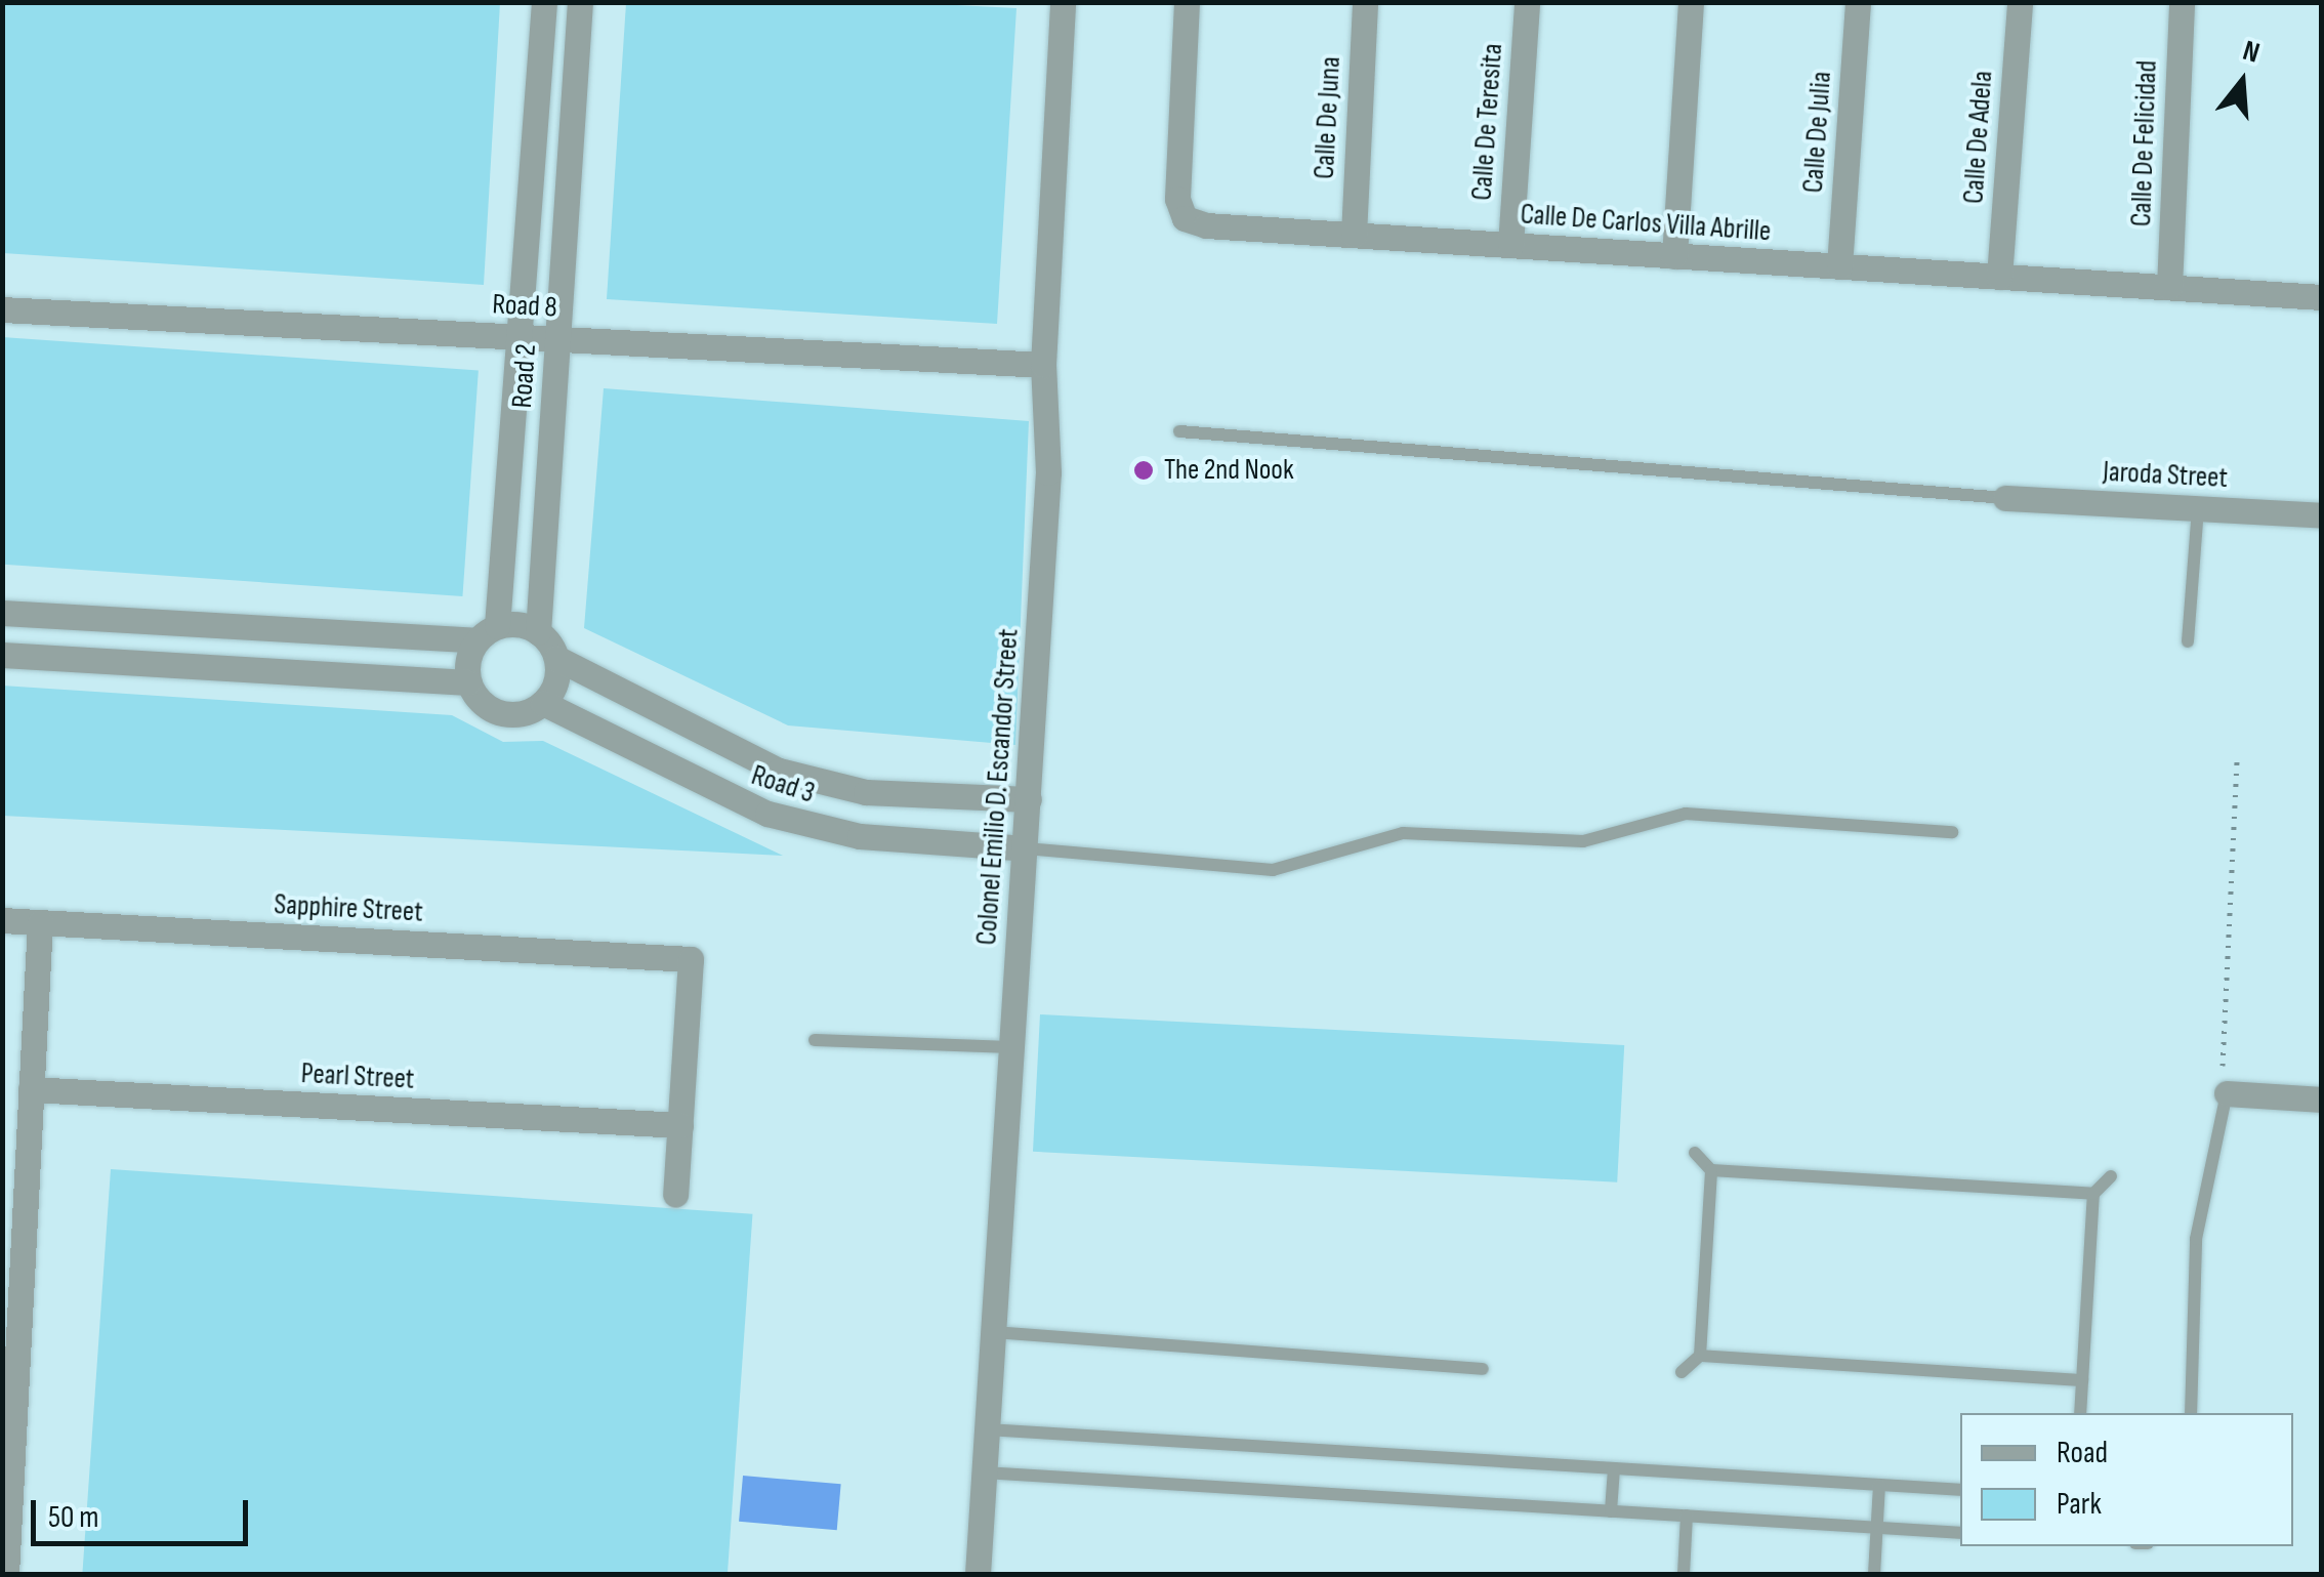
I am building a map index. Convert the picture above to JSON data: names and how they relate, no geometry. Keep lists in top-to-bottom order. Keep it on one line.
{"streets":{"street":["Calle De Juna","Calle De Teresita","Calle De Julia","Calle De Adela","Calle De Felicidad","Calle De Carlos Villa Abrille","Road 8","Road 2","Jaroda Street","Road 3","Colonel Emilio D. Escandor Street","Sapphire Street","Pearl Street"]},"crossings":[["Calle De Juna","Calle De Carlos Villa Abrille"],["Calle De Teresita","Calle De Carlos Villa Abrille"],["Calle De Julia","Calle De Carlos Villa Abrille"],["Calle De Adela","Calle De Carlos Villa Abrille"],["Calle De Felicidad","Calle De Carlos Villa Abrille"],["Road 8","Road 2"],["Road 8","Colonel Emilio D. Escandor Street"],["Road 2","Road 3"],["Road 3","Colonel Emilio D. Escandor Street"],["Sapphire Street","Pearl Street"]],"places":["The 2nd Nook"],"legend":["Road","Park"],"scale_bar":"50 m","north":"top"}
